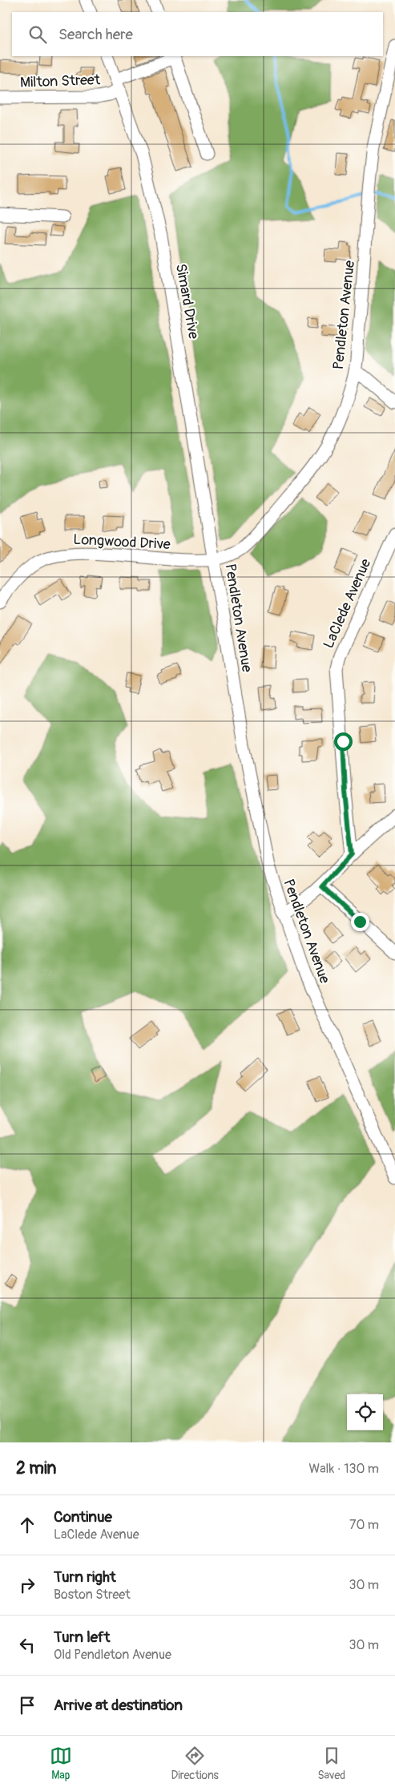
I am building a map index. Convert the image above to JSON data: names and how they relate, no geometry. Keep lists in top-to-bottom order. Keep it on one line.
{"streets":{"street":["Milton Street","Simard Drive","Pendleton Avenue","Longwood Drive","LaClede Avenue"]},"crossings":[["Milton Street","Simard Drive"],["Simard Drive","Pendleton Avenue"],["Simard Drive","Longwood Drive"],["Pendleton Avenue","Longwood Drive"]],"page":{"search":"Search here","heading":["2 min","Walk · 130 m"],"list":[["Continue","LaClede Avenue","70 m"],["Turn right","Boston Street","30 m"],["Turn left","Old Pendleton Avenue","30 m"],"Arrive at destination"],"nav":["Map","Directions","Saved"]}}
